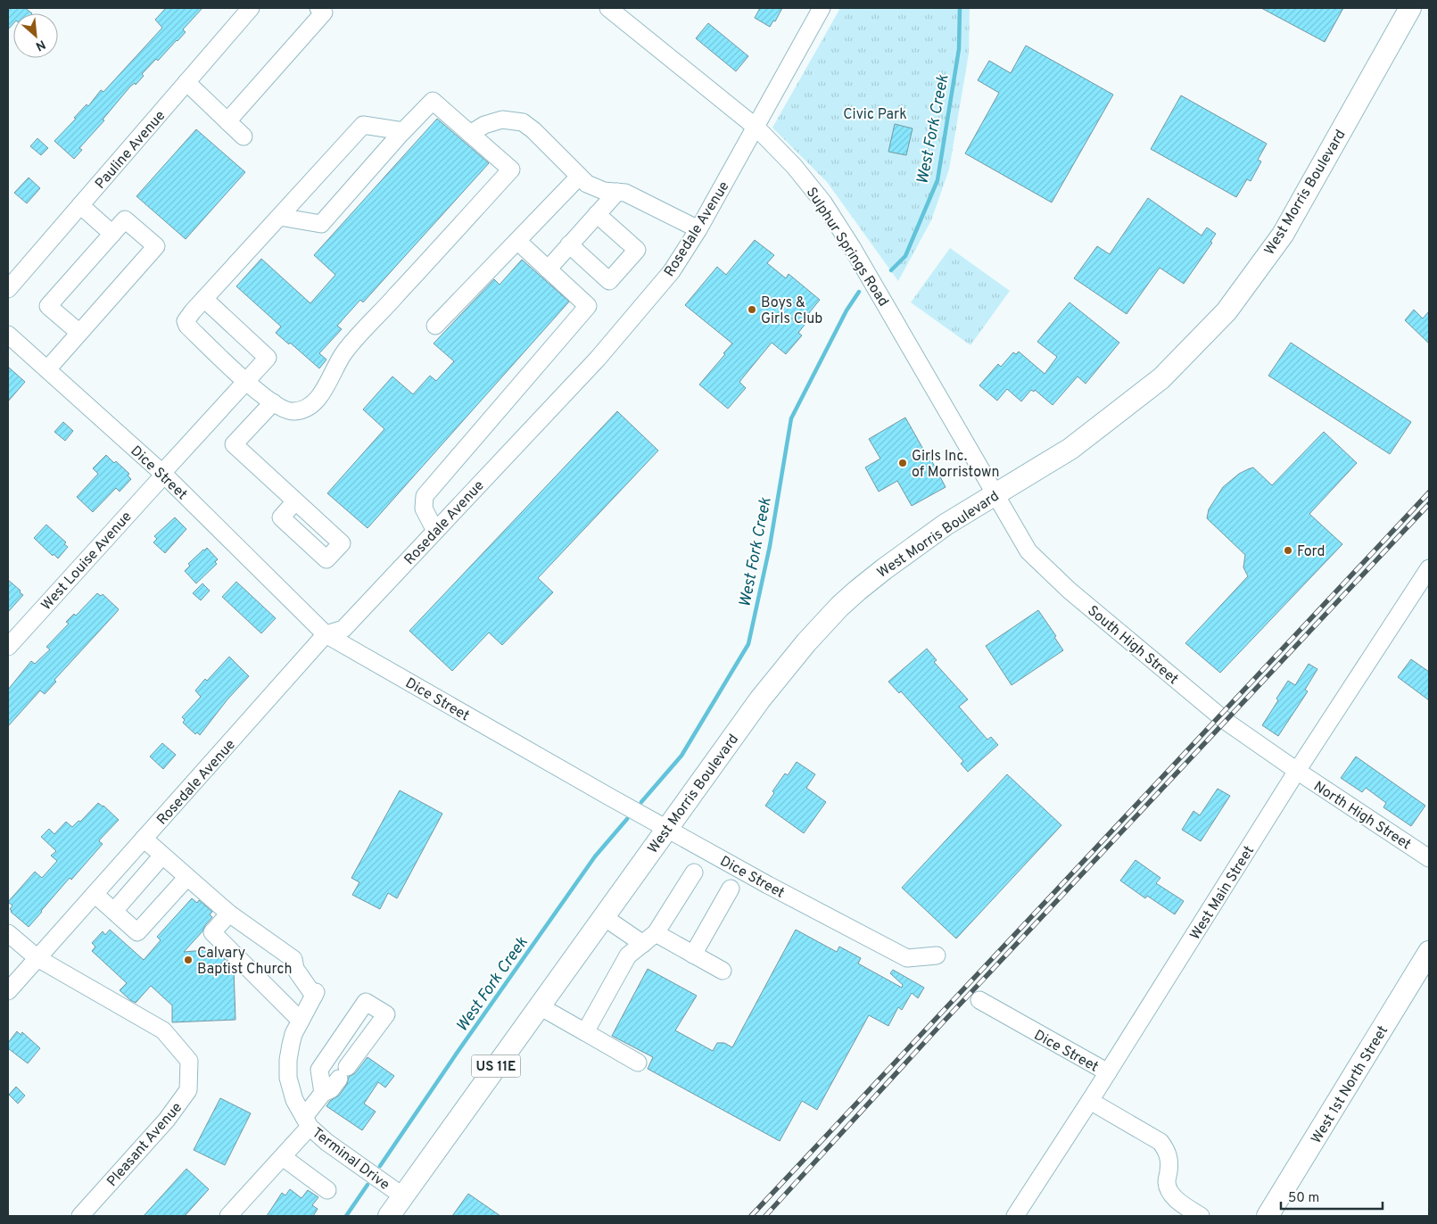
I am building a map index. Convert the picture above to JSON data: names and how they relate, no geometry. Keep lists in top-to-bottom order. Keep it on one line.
{"streets":{"main road":["West Morris Boulevard","US 11E","West 1st North Street"],"street":["Pauline Avenue","Rosedale Avenue","Sulphur Springs Road","Dice Street","West Louise Avenue","South High Street","North High Street","West Main Street","Pleasant Avenue","Terminal Drive"]},"crossings":[["West Morris Boulevard","Sulphur Springs Road"],["West Morris Boulevard","Dice Street"],["West Morris Boulevard","South High Street"],["West Morris Boulevard","Terminal Drive"],["Rosedale Avenue","Sulphur Springs Road"],["Rosedale Avenue","Dice Street"],["Rosedale Avenue","Pleasant Avenue"],["Sulphur Springs Road","South High Street"],["Dice Street","West Louise Avenue"],["Dice Street","West Main Street"],["South High Street","North High Street"],["South High Street","West Main Street"],["North High Street","West Main Street"]],"water":["West Fork Creek"],"parks":["Civic Park"],"places":["Boys & Girls Club","Girls Inc. of Morristown","Ford","Calvary Baptist Church"],"scale_bar":"50 m","north":"bottom right"}
